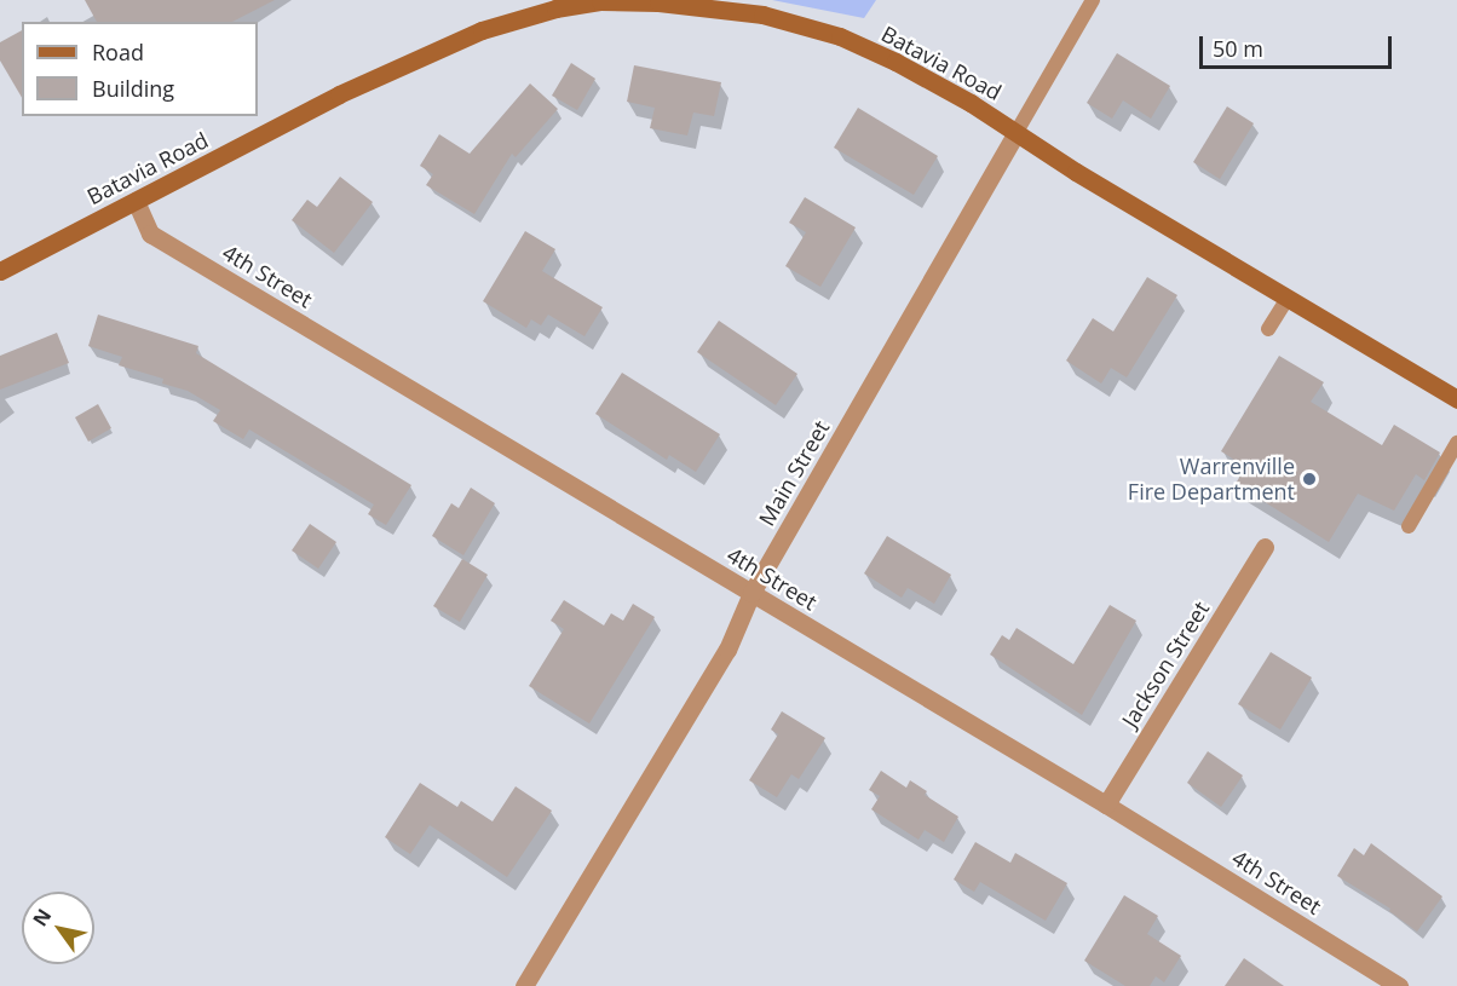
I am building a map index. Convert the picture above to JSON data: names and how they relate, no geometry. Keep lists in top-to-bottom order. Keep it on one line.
{"streets":{"main road":["Batavia Road"],"street":["4th Street","Main Street","Jackson Street"]},"crossings":[["Batavia Road","4th Street"],["Batavia Road","Main Street"],["4th Street","Main Street"],["4th Street","Jackson Street"]],"places":["Warrenville Fire Department"],"legend":["Road","Building"],"scale_bar":"50 m","north":"top left"}
